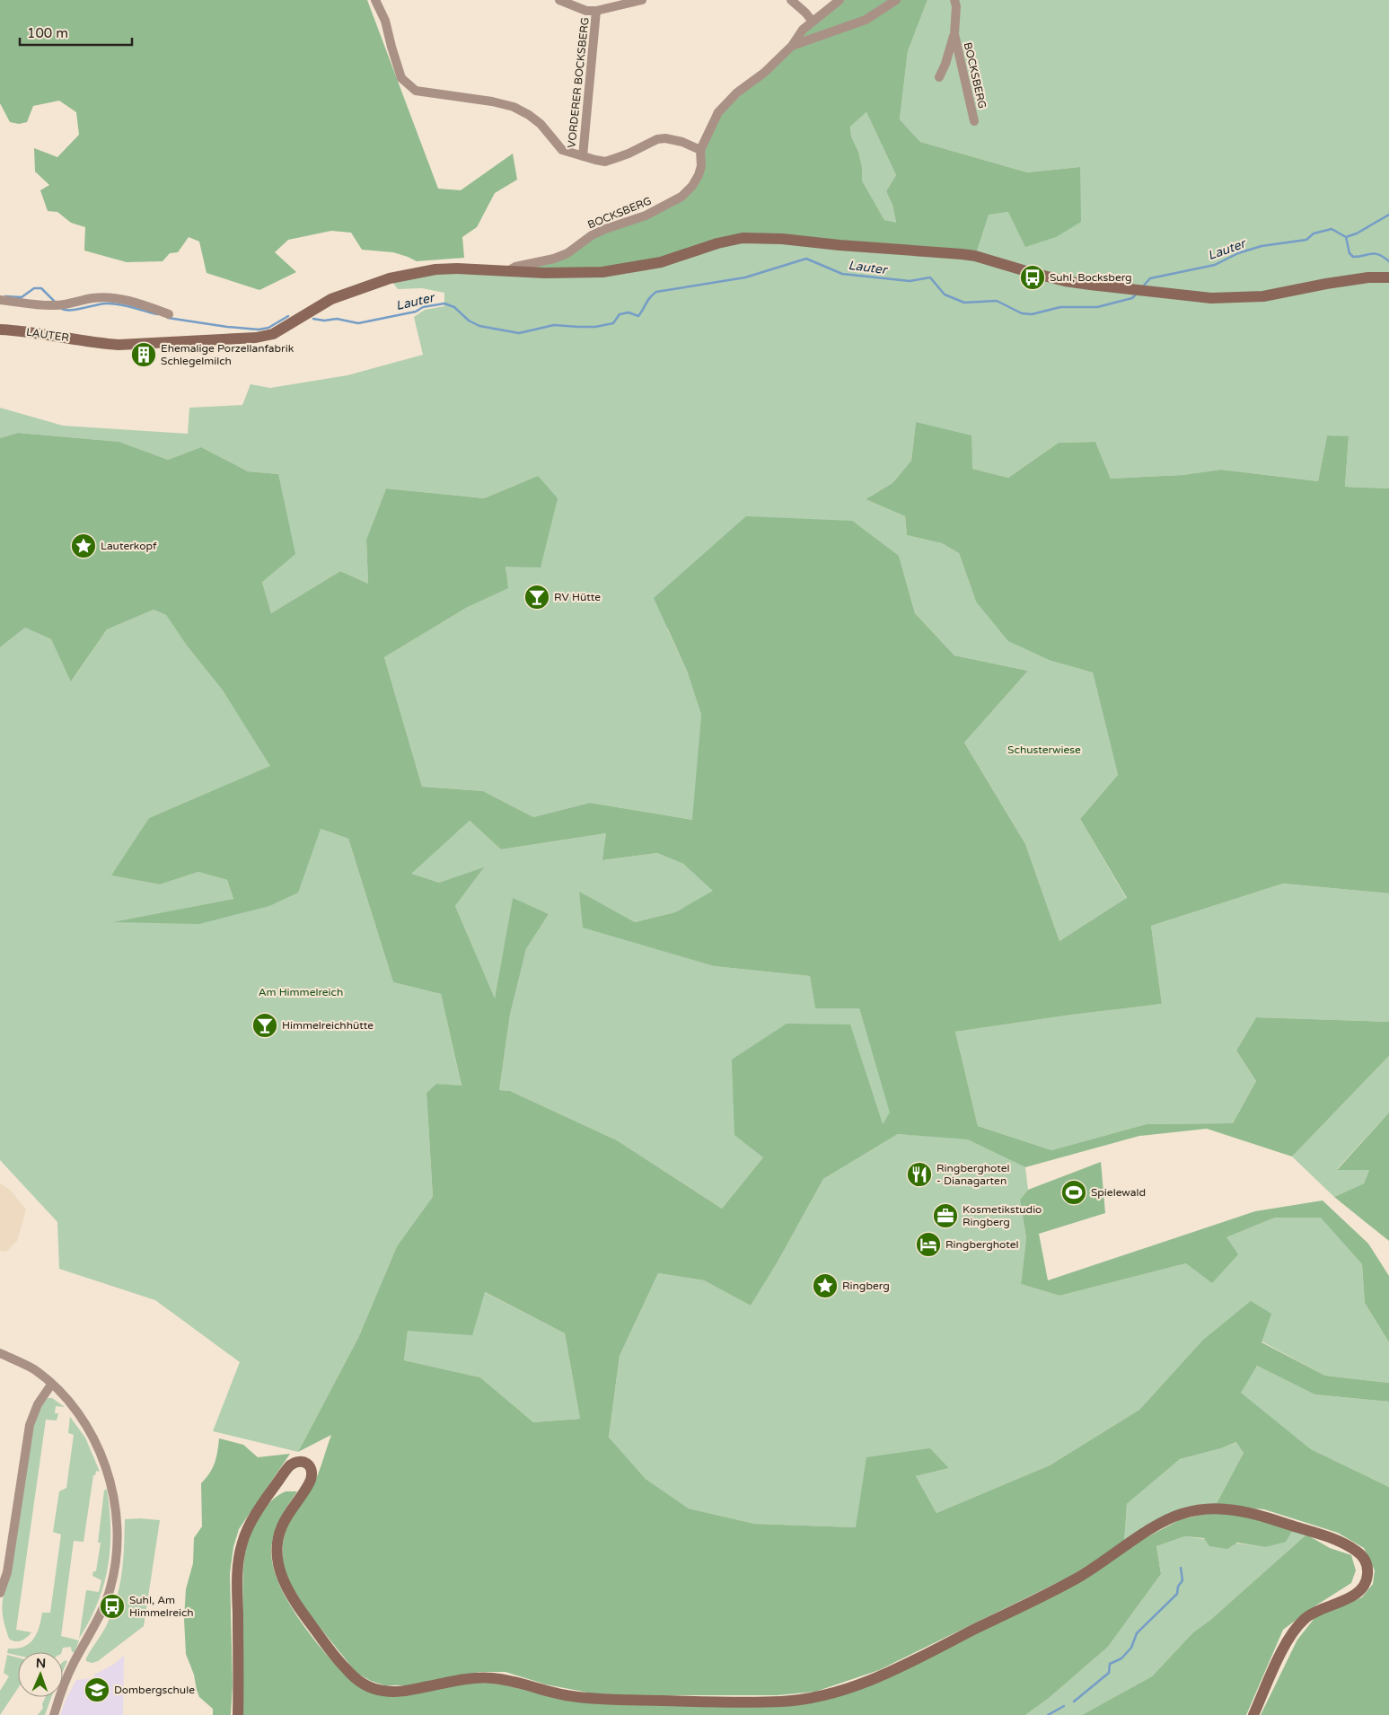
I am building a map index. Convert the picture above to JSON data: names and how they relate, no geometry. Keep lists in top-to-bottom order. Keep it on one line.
{"streets":{"main road":["LAUTER"],"street":["BOCKSBERG","VORDERER BOCKSBERG"]},"crossings":[["BOCKSBERG","VORDERER BOCKSBERG"],["BOCKSBERG","LAUTER"]],"water":["Lauter"],"parks":["Schusterwiese","Am Himmelreich"],"places":{"bus stop":["Suhl, Bocksberg","Suhl, Am Himmelreich"],"building":["Ehemalige Porzellanfabrik Schlegelmilch"],"place":["Lauterkopf","Ringberg"],"bar":["RV Hütte","Himmelreichhütte"],"restaurant":["Ringberghotel - Dianagarten"],"sports":["Spielewald"],"office":["Kosmetikstudio Ringberg"],"hotel":["Ringberghotel"],"school or university":["Dombergschule"]},"scale_bar":"100 m","north":"top"}
